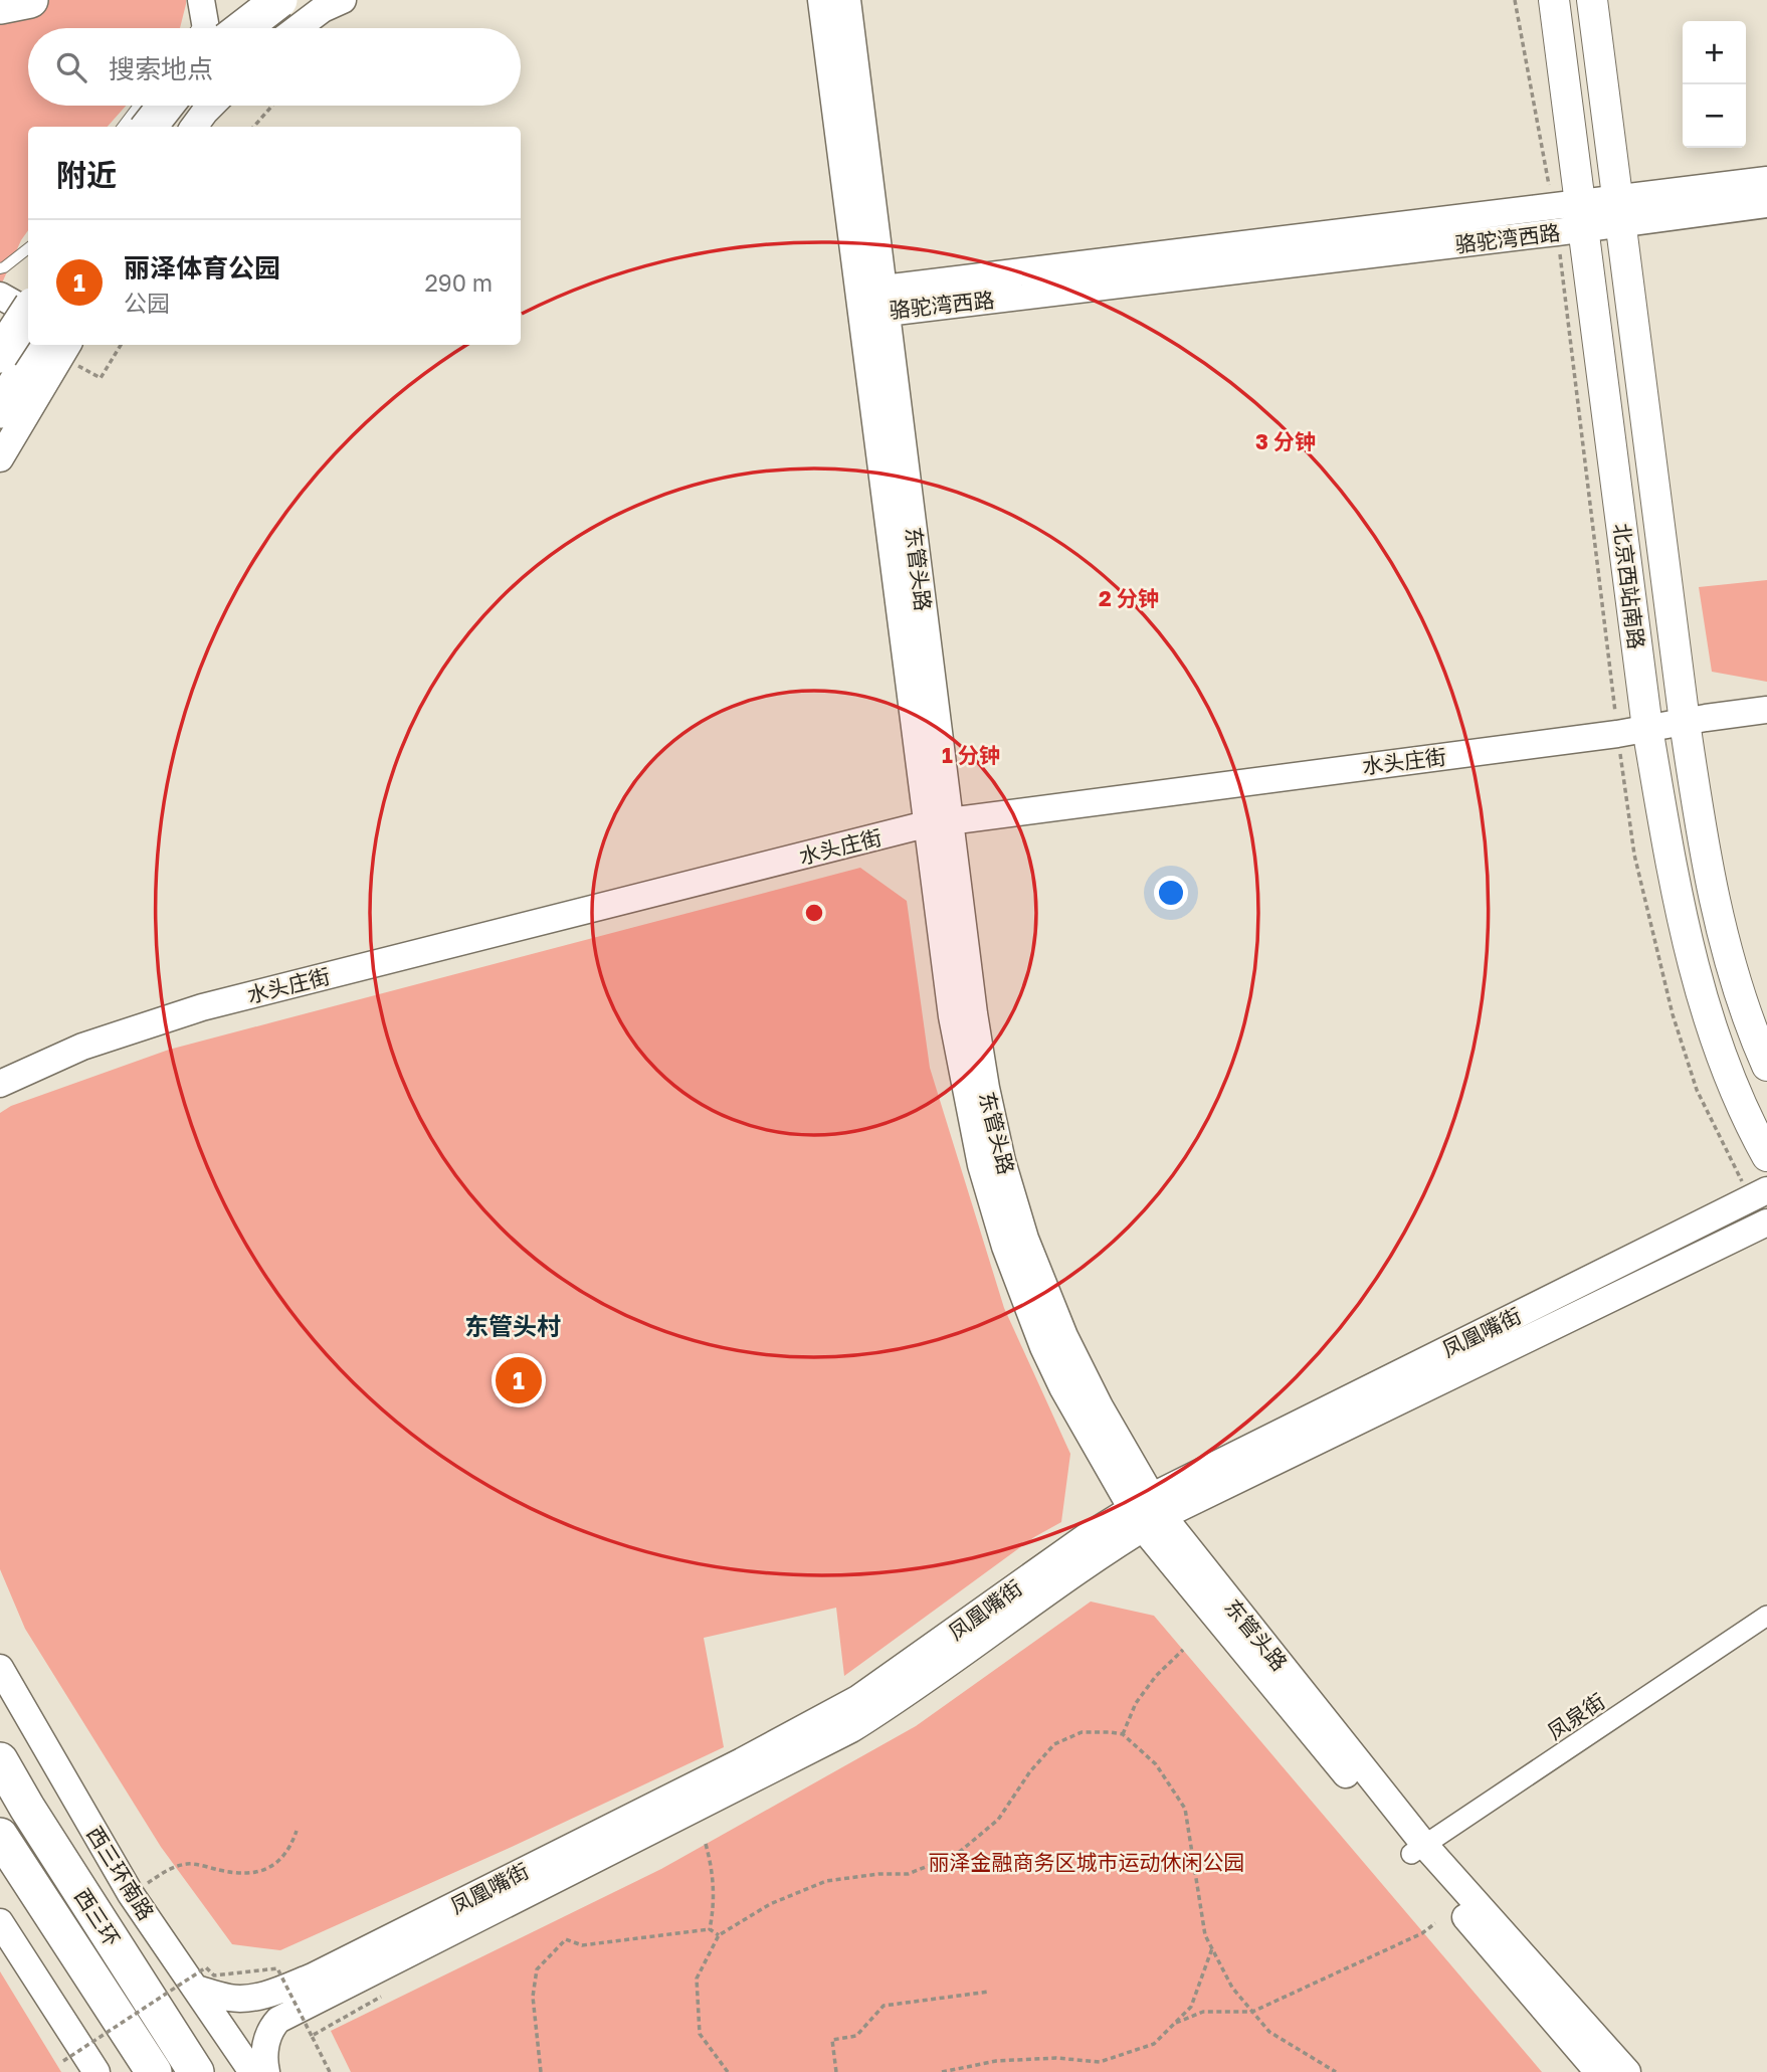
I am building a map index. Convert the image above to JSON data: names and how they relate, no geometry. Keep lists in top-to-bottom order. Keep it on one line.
{"streets":{"highway":["西三环"],"main road":["北京西站南路"],"street":["骆驼湾西路","东管头路","水头庄街","凤凰嘴街","凤泉街","西三环南路"]},"crossings":[["骆驼湾西路","东管头路"],["骆驼湾西路","北京西站南路"],["东管头路","水头庄街"],["东管头路","凤凰嘴街"],["东管头路","凤泉街"],["北京西站南路","水头庄街"],["凤凰嘴街","西三环南路"]],"districts":["东管头村"],"parks":["丽泽金融商务区城市运动休闲公园"],"page":{"map_buttons":["+","−"],"search":"搜索地点","heading":"附近","list":[{"mark":"1","name":"丽泽体育公园","note":"公园","value":"290 m"}],"pins":"1"},"rings":["3 分钟","2 分钟","1 分钟"]}
